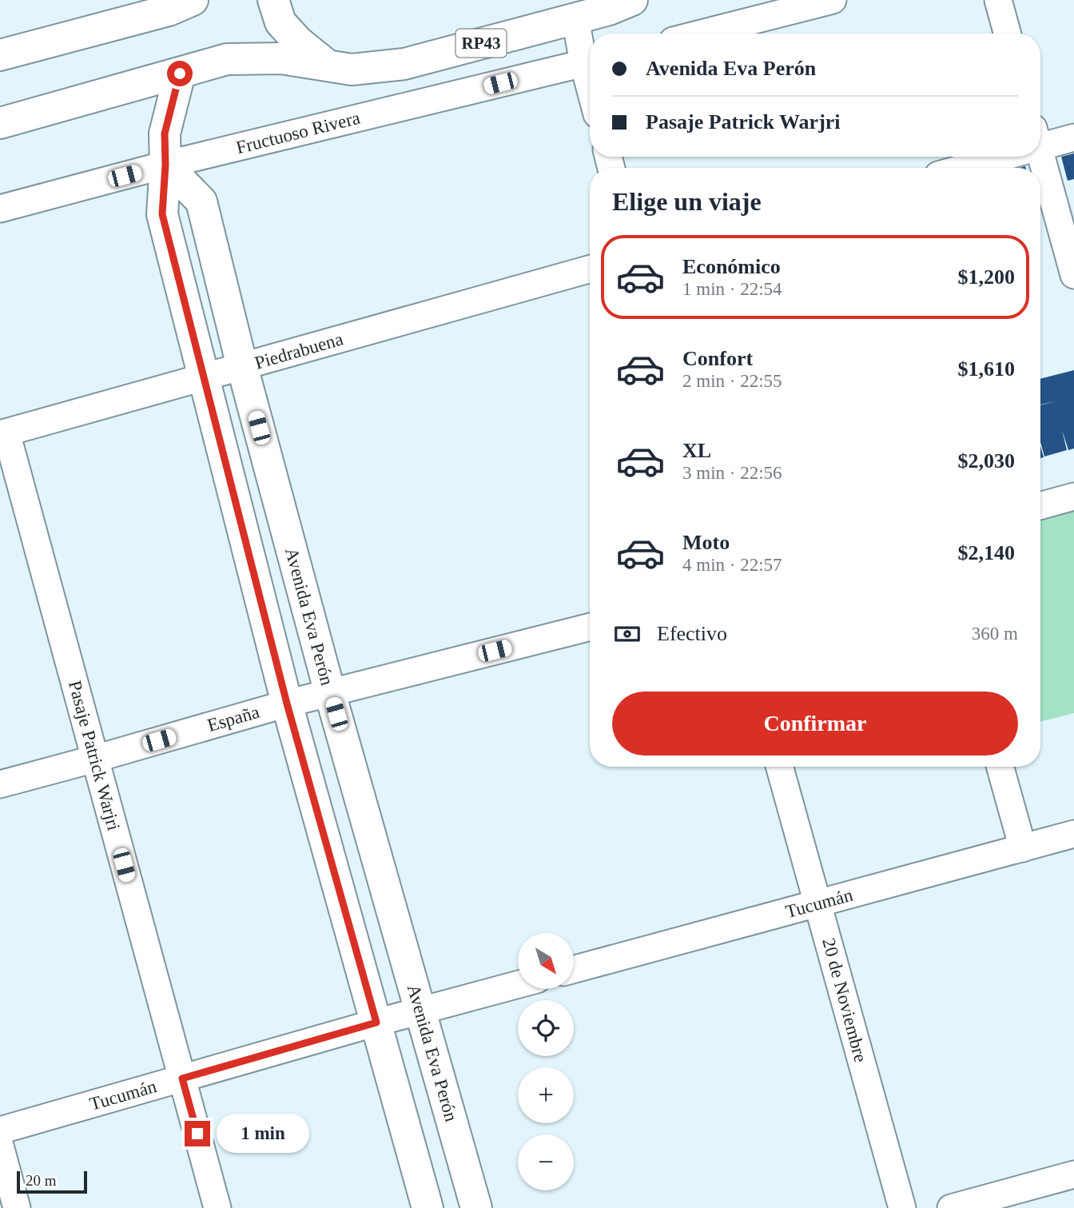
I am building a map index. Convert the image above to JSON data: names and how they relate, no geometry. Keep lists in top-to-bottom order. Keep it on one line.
{"streets":{"street":["RP43","Fructuoso Rivera","Piedrabuena","Avenida Eva Perón","España","Pasaje Patrick Warjri","Tucumán","20 de Noviembre"]},"crossings":[["Fructuoso Rivera","Avenida Eva Perón"],["Piedrabuena","Avenida Eva Perón"],["Piedrabuena","Pasaje Patrick Warjri"],["Avenida Eva Perón","España"],["Avenida Eva Perón","Tucumán"],["España","Pasaje Patrick Warjri"],["Pasaje Patrick Warjri","Tucumán"],["Tucumán","20 de Noviembre"]],"scale_bar":"20 m","north":"bottom right","page":{"banner":["Avenida Eva Perón","Pasaje Patrick Warjri"],"heading":"Elige un viaje","list":[{"name":"Económico","note":"1 min · 22:54","value":"$1,200"},{"name":"Confort","note":"2 min · 22:55","value":"$1,610"},{"name":"XL","note":"3 min · 22:56","value":"$2,030"},{"name":"Moto","note":"4 min · 22:57","value":"$2,140"}],"pay":["Efectivo","360 m"],"buttons":"Confirmar","map_buttons":["+","−"],"bubble":"1 min","scale":"20 m"}}
